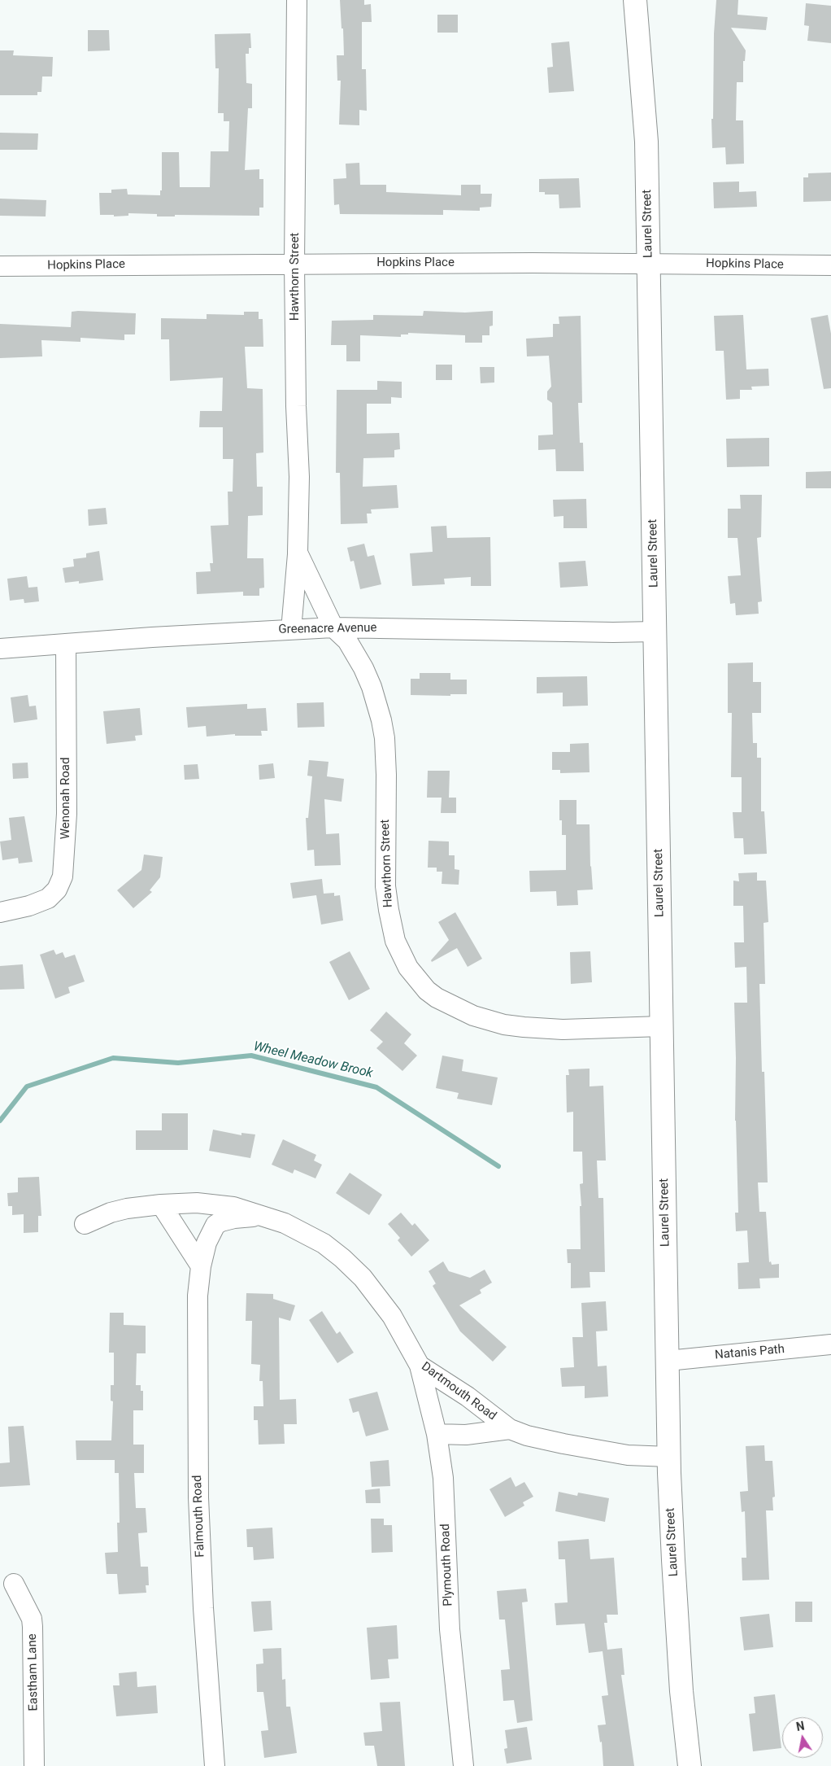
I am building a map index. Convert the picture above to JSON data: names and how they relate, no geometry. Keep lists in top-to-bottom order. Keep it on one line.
{"streets":{"street":["Laurel Street","Hopkins Place","Hawthorn Street","Greenacre Avenue","Wenonah Road","Natanis Path","Dartmouth Road","Falmouth Road","Plymouth Road","Eastham Lane"]},"crossings":[["Laurel Street","Hopkins Place"],["Laurel Street","Hawthorn Street"],["Laurel Street","Greenacre Avenue"],["Laurel Street","Natanis Path"],["Laurel Street","Dartmouth Road"],["Hopkins Place","Hawthorn Street"],["Hawthorn Street","Greenacre Avenue"],["Greenacre Avenue","Wenonah Road"],["Dartmouth Road","Falmouth Road"],["Dartmouth Road","Plymouth Road"]],"water":["Wheel Meadow Brook"],"north":"top"}
